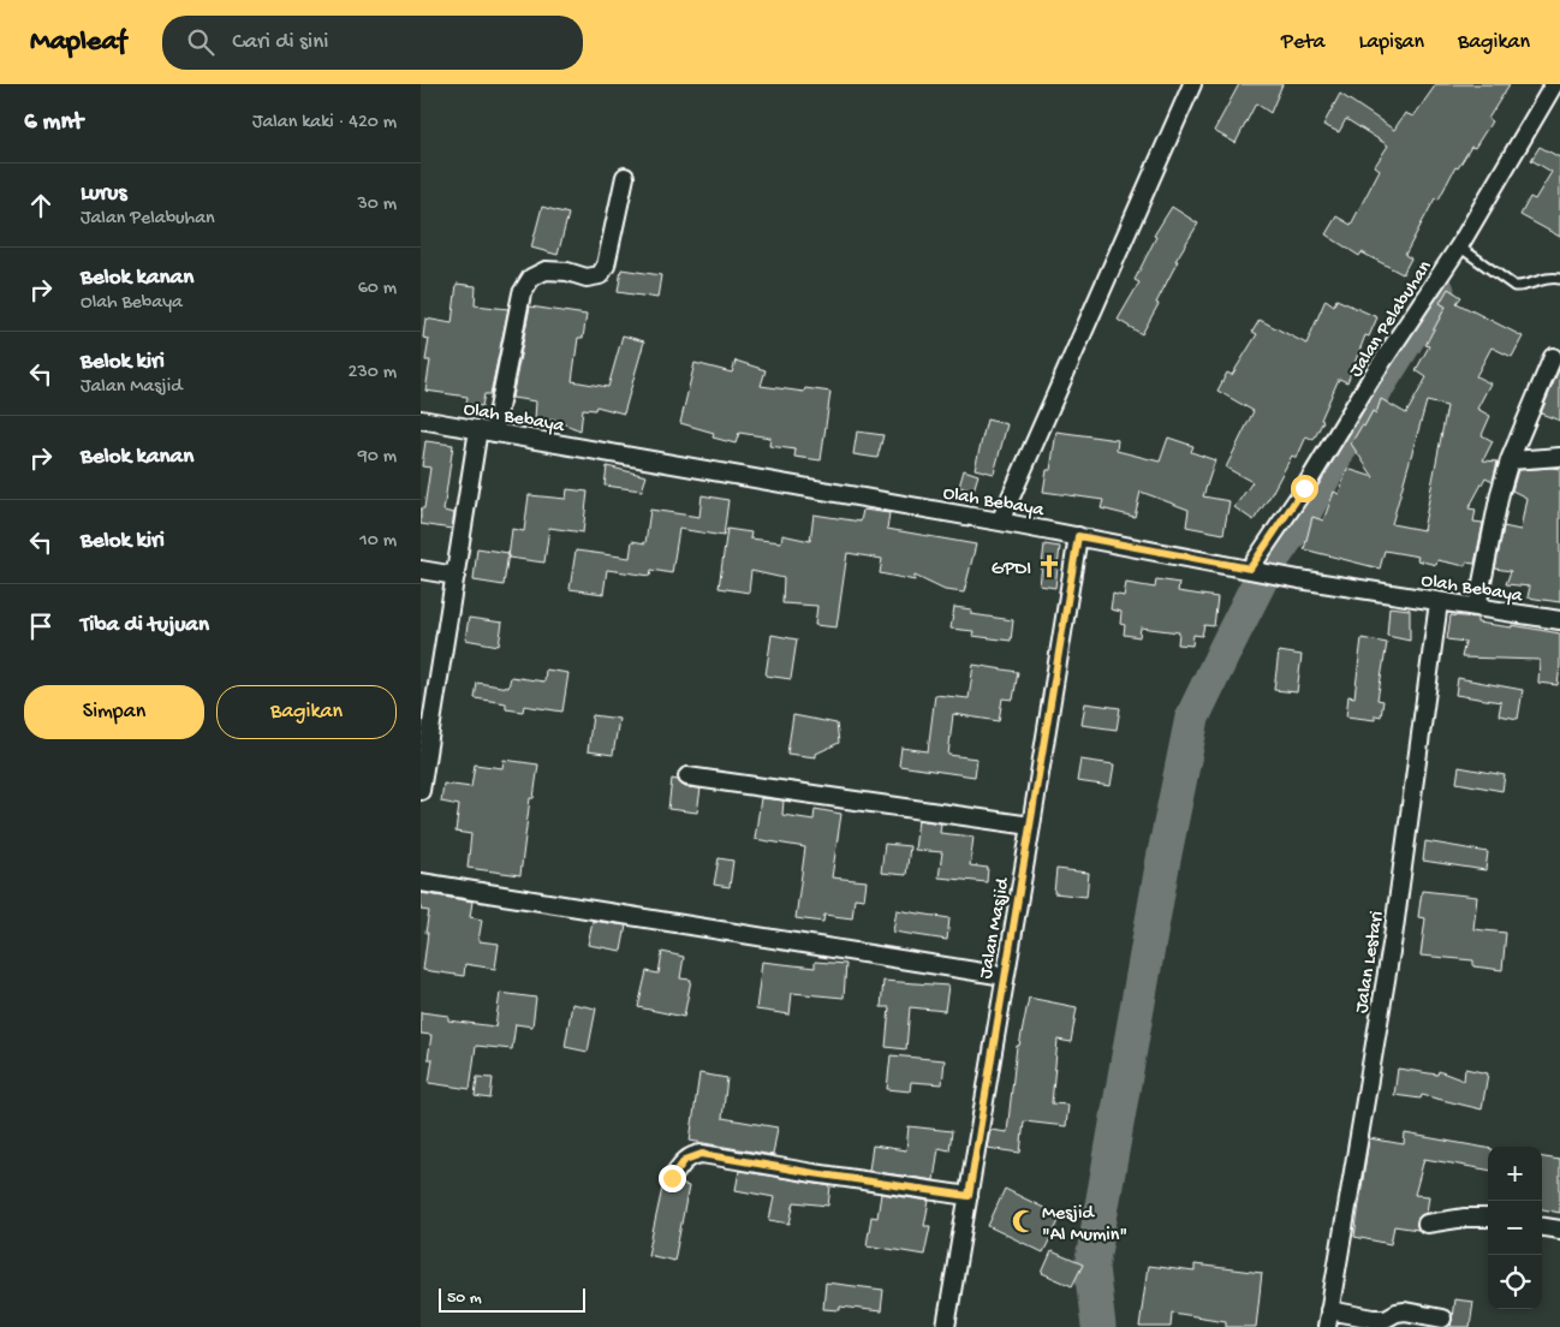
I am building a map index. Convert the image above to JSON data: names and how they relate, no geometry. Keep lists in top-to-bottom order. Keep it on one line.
{"streets":{"street":["Jalan Pelabuhan","Olah Bebaya","Jalan Masjid","Jalan Lestari"]},"crossings":[["Jalan Pelabuhan","Olah Bebaya"],["Olah Bebaya","Jalan Masjid"],["Olah Bebaya","Jalan Lestari"]],"places":{"church":["GPDI"],"mosque":["Mesjid \"Al Mumin\""]},"scale_bar":"50 m","page":{"header":"Mapleaf","search":"Cari di sini","nav":["Peta","Lapisan","Bagikan"],"heading":["6 mnt","Jalan kaki · 420 m"],"list":[["Lurus","Jalan Pelabuhan","30 m"],["Belok kanan","Olah Bebaya","60 m"],["Belok kiri","Jalan Masjid","230 m"],["Belok kanan","90 m"],["Belok kiri","10 m"],"Tiba di tujuan"],"buttons":["Simpan","Bagikan"],"map_buttons":["+","−"],"scale":"50 m"}}
